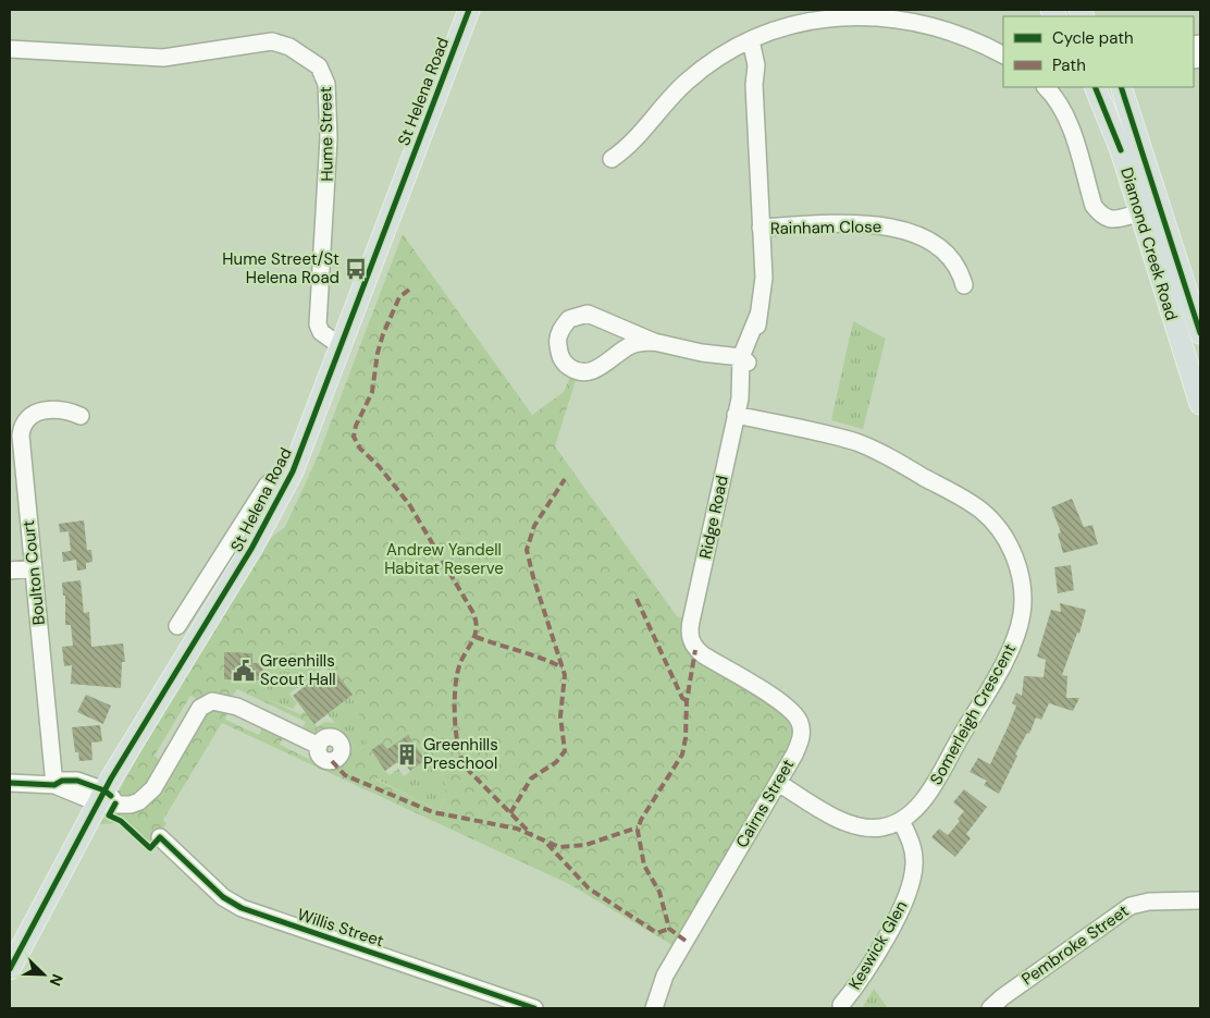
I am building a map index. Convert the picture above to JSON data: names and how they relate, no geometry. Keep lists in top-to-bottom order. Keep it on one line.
{"streets":{"main road":["St Helena Road","Diamond Creek Road"],"street":["Hume Street","Rainham Close","Ridge Road","Boulton Court","Somerleigh Crescent","Cairns Street","Willis Street","Keswick Glen","Pembroke Street"]},"crossings":[["St Helena Road","Hume Street"],["Rainham Close","Ridge Road"],["Ridge Road","Somerleigh Crescent"],["Ridge Road","Cairns Street"],["Somerleigh Crescent","Cairns Street"],["Somerleigh Crescent","Keswick Glen"]],"parks":["Andrew Yandell Habitat Reserve"],"places":{"bus stop":["Hume Street/St Helena Road"],"public building":["Greenhills Scout Hall"],"building":["Greenhills Preschool"]},"legend":["Cycle path","Path"],"north":"bottom right"}
